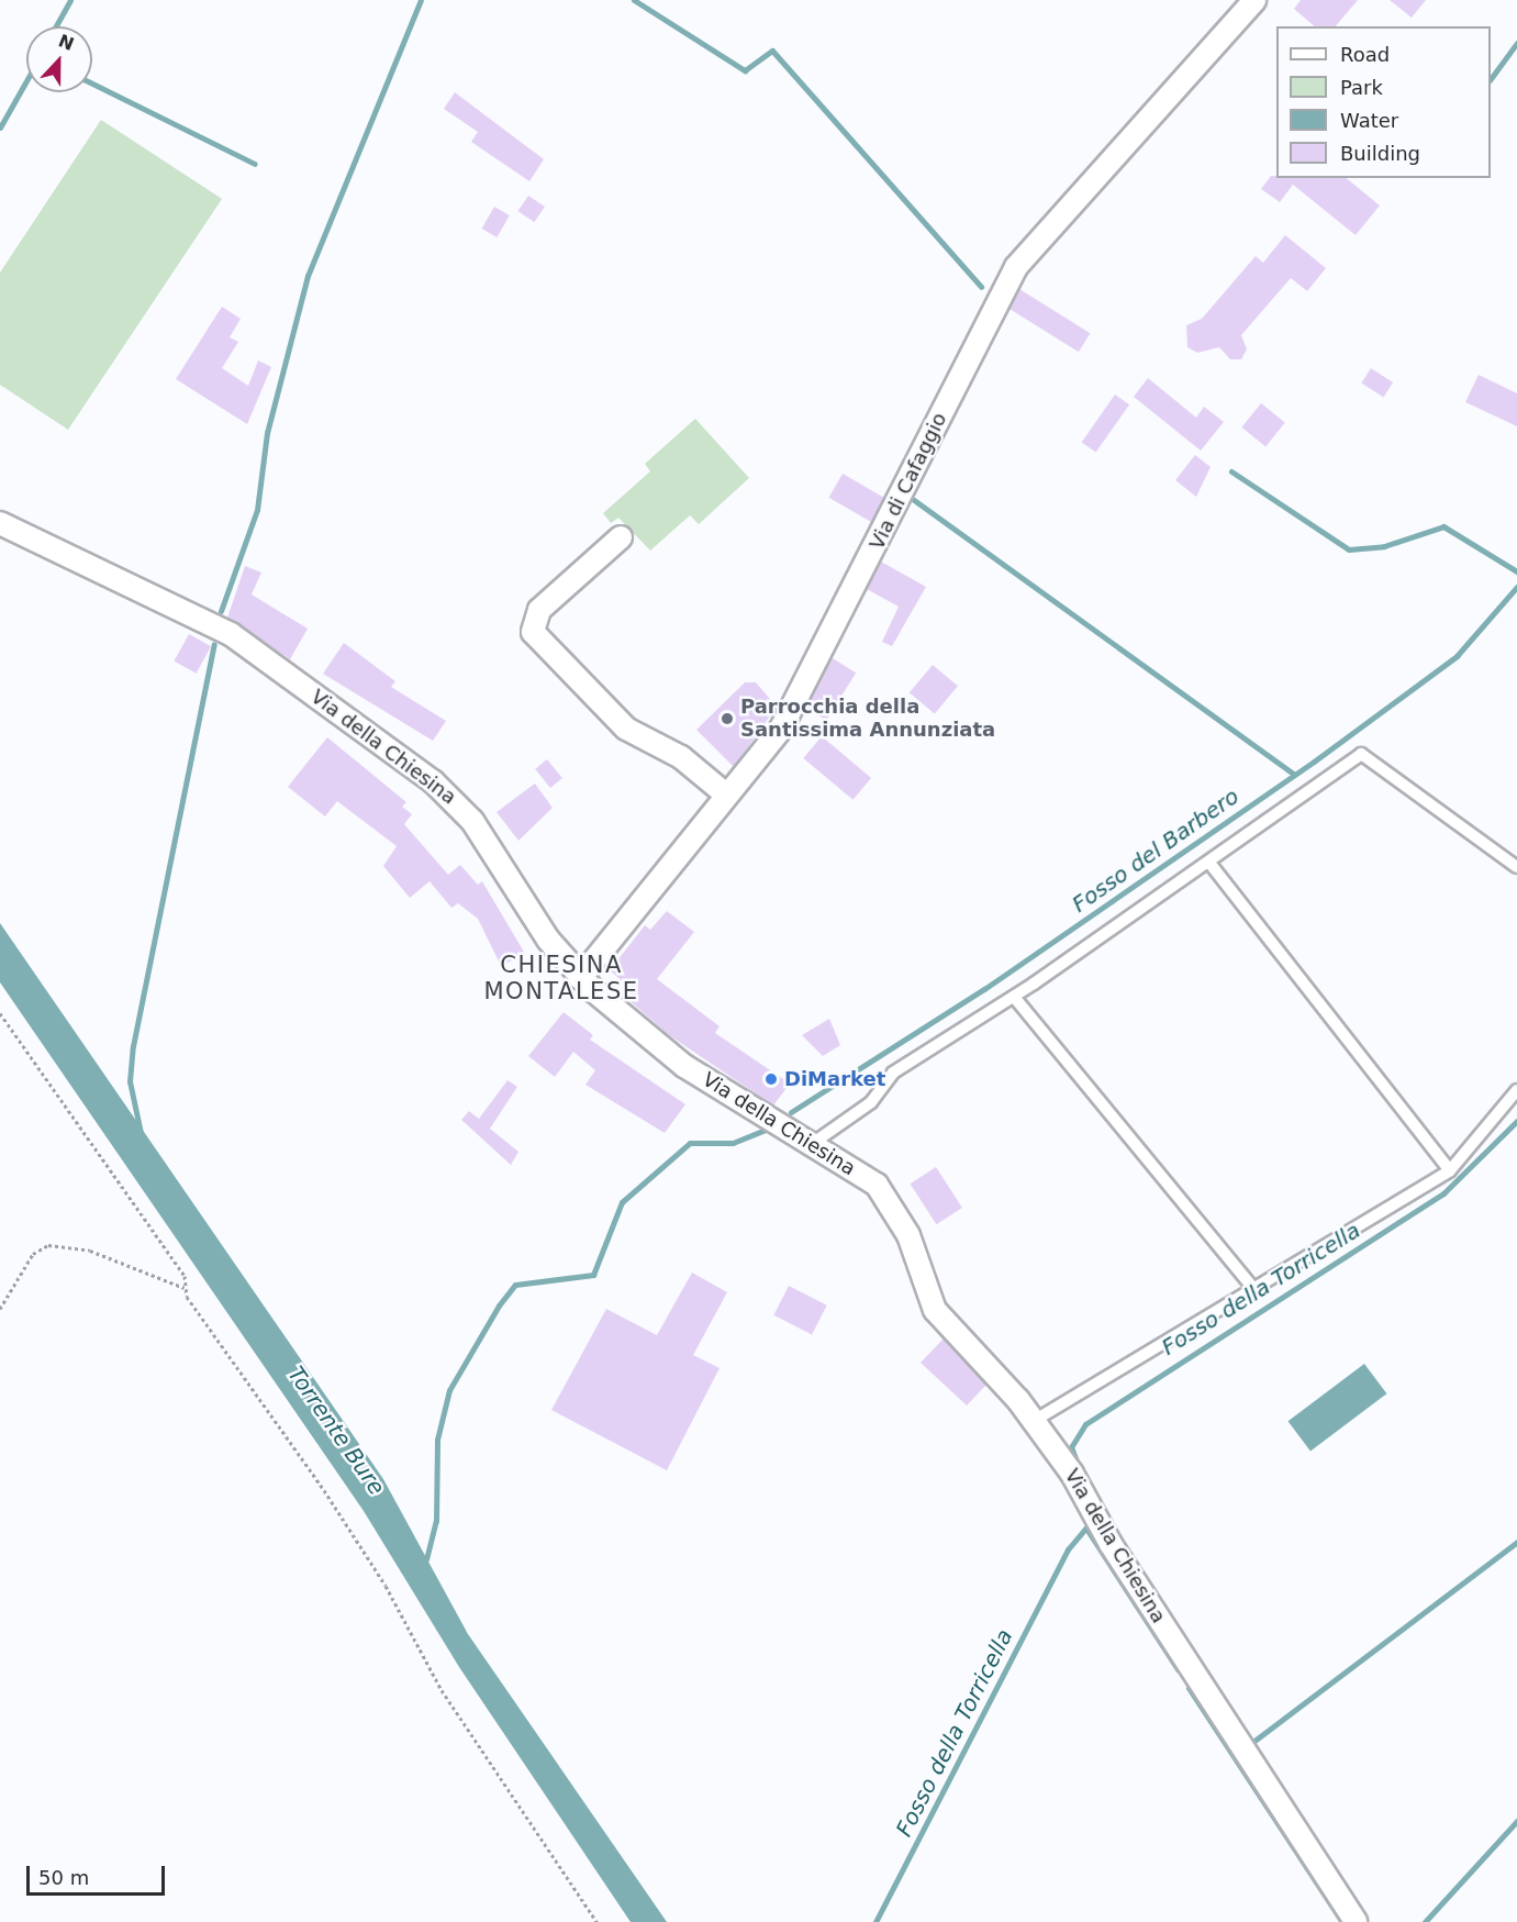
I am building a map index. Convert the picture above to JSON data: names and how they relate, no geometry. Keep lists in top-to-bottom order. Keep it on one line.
{"streets":{"street":["Via di Cafaggio","Via della Chiesina"]},"crossings":[["Via di Cafaggio","Via della Chiesina"]],"districts":["CHIESINA MONTALESE"],"water":["Fosso del Barbero","Fosso della Torricella","Torrente Bure"],"places":["Parrocchia della Santissima Annunziata","DiMarket"],"legend":["Road","Park","Water","Building"],"scale_bar":"50 m","north":"top"}
